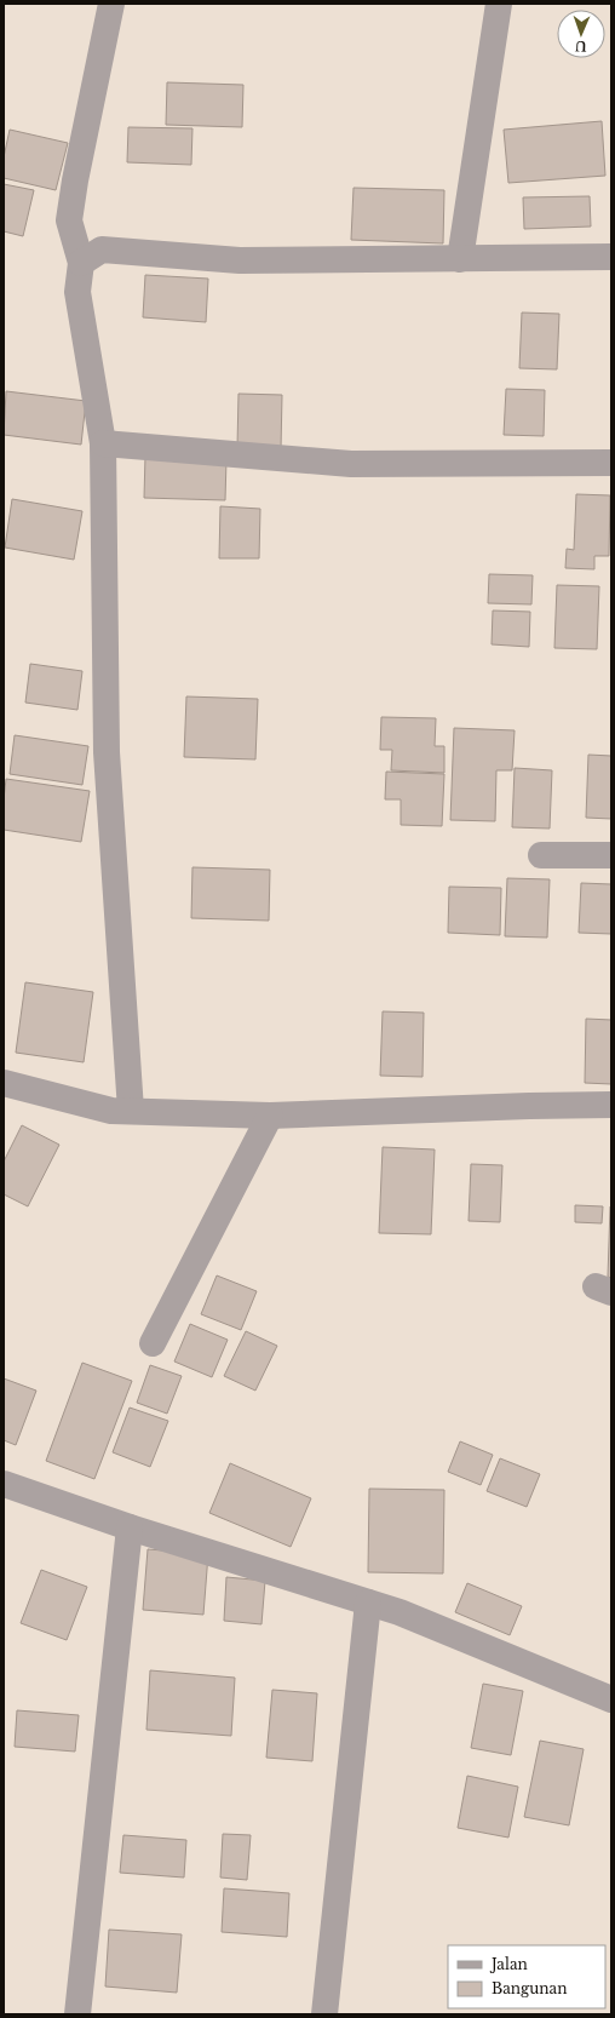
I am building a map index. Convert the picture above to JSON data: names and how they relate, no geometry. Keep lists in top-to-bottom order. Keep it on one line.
{"legend":["Jalan","Bangunan"],"north":"bottom"}
